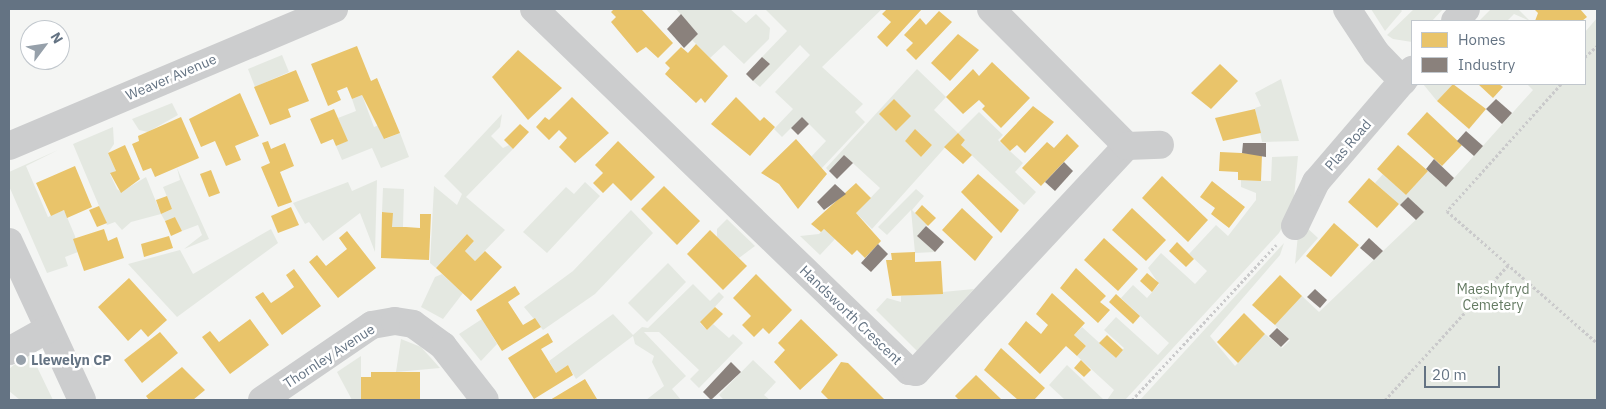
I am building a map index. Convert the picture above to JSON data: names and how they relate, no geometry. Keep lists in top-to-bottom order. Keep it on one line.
{"streets":{"street":["Weaver Avenue","Plas Road","Handsworth Crescent","Thornley Avenue"]},"parks":["Maeshyfryd Cemetery"],"places":["Llewelyn CP"],"legend":["Homes","Industry"],"scale_bar":"20 m","north":"top right"}
